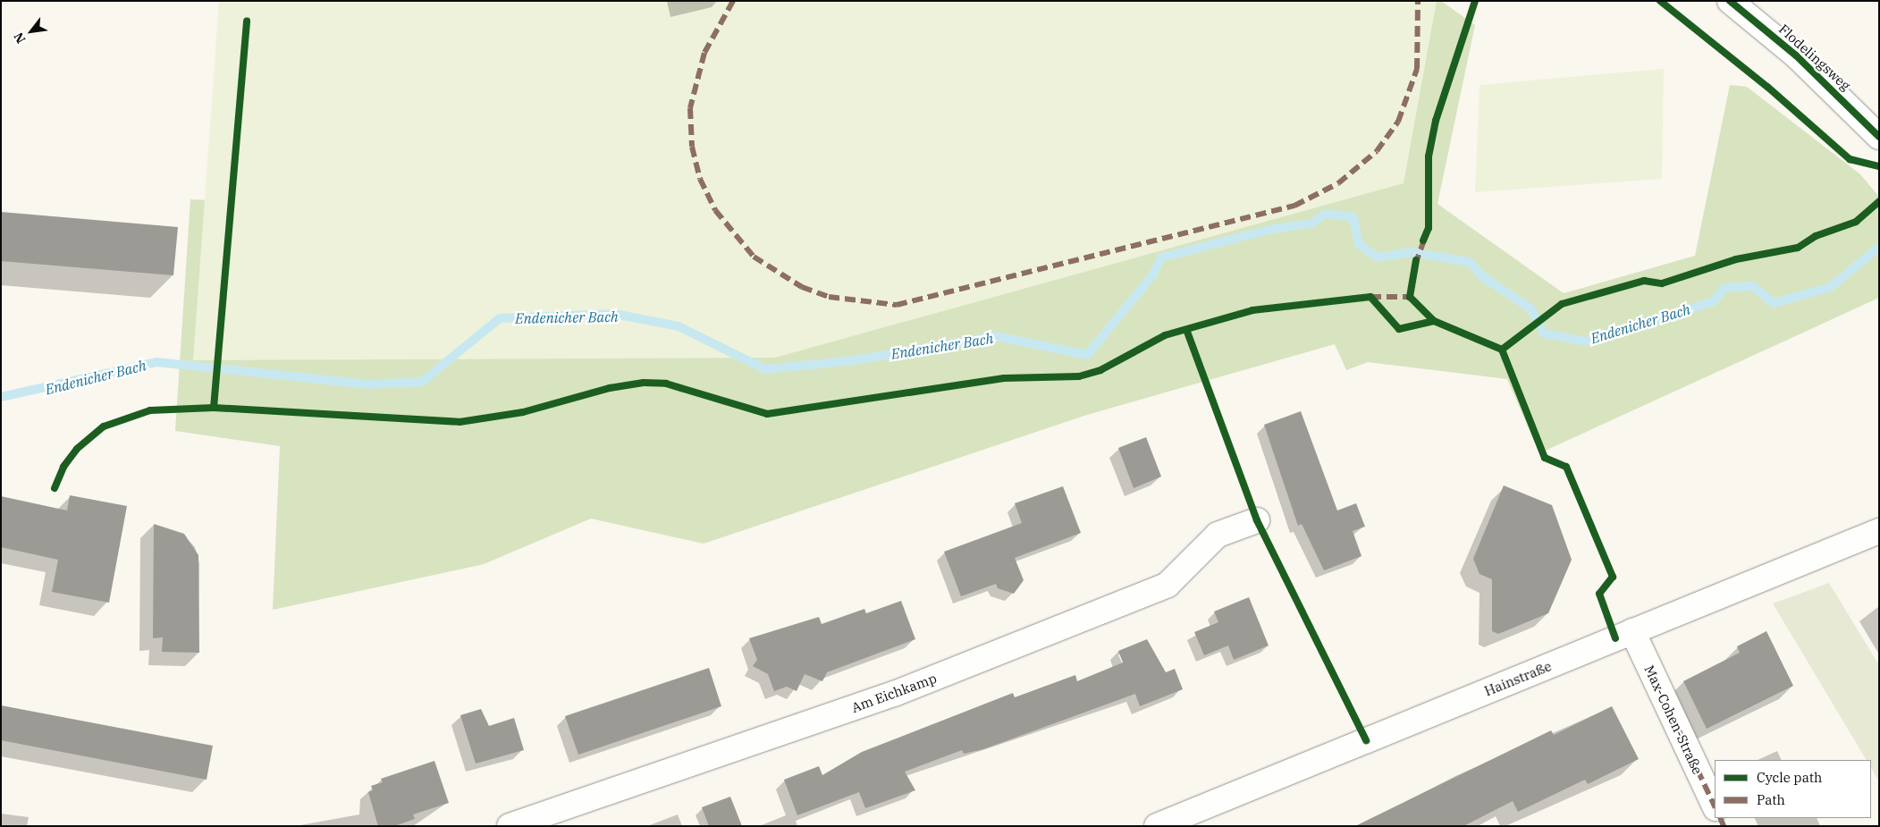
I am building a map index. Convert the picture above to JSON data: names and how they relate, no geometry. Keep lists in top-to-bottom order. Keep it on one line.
{"streets":{"street":["Flodelingsweg","Hainstraße","Am Eichkamp","Max-Cohen-Straße"]},"crossings":[["Hainstraße","Max-Cohen-Straße"]],"water":["Endenicher Bach"],"legend":["Cycle path","Path"],"north":"bottom left"}
